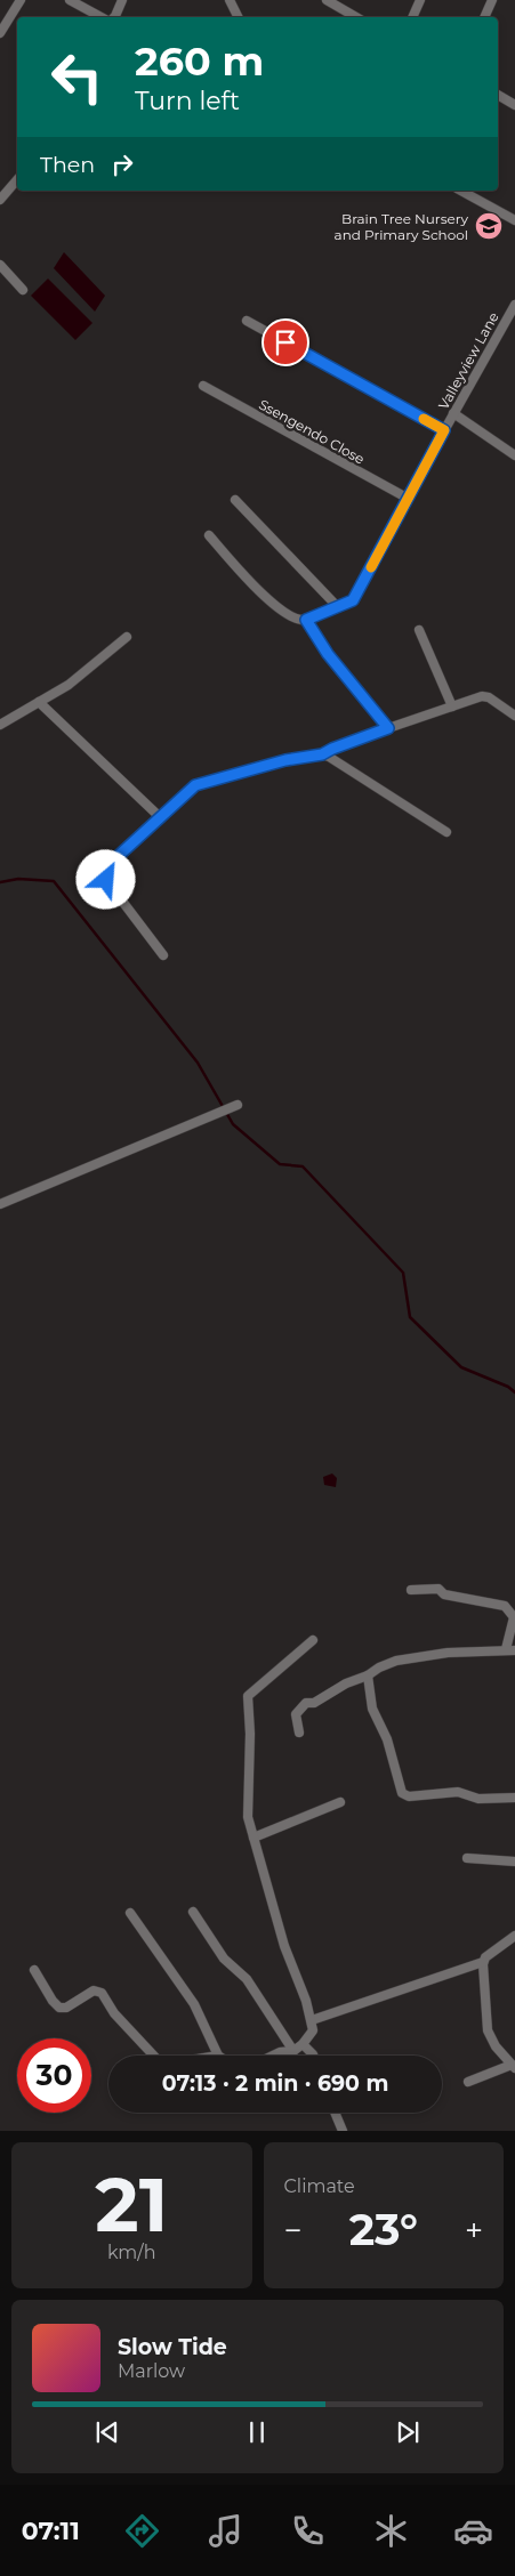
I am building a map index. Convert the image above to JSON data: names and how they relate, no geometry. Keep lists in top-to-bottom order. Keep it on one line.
{"streets":{"street":["Valleyview Lane","Ssengendo Close"]},"crossings":[["Valleyview Lane","Ssengendo Close"]],"places":{"school or university":["Brain Tree Nursery and Primary School"]},"page":{"turn":["260 m","Turn left"],"then":"Then","limit":"30","trip":"07:13 · 2 min · 690 m","tile":[["21","km/h"],"Climate"],"heat":["−","23°","+"],"song":["Slow Tide","Marlow"],"tabs":"07:11"}}
